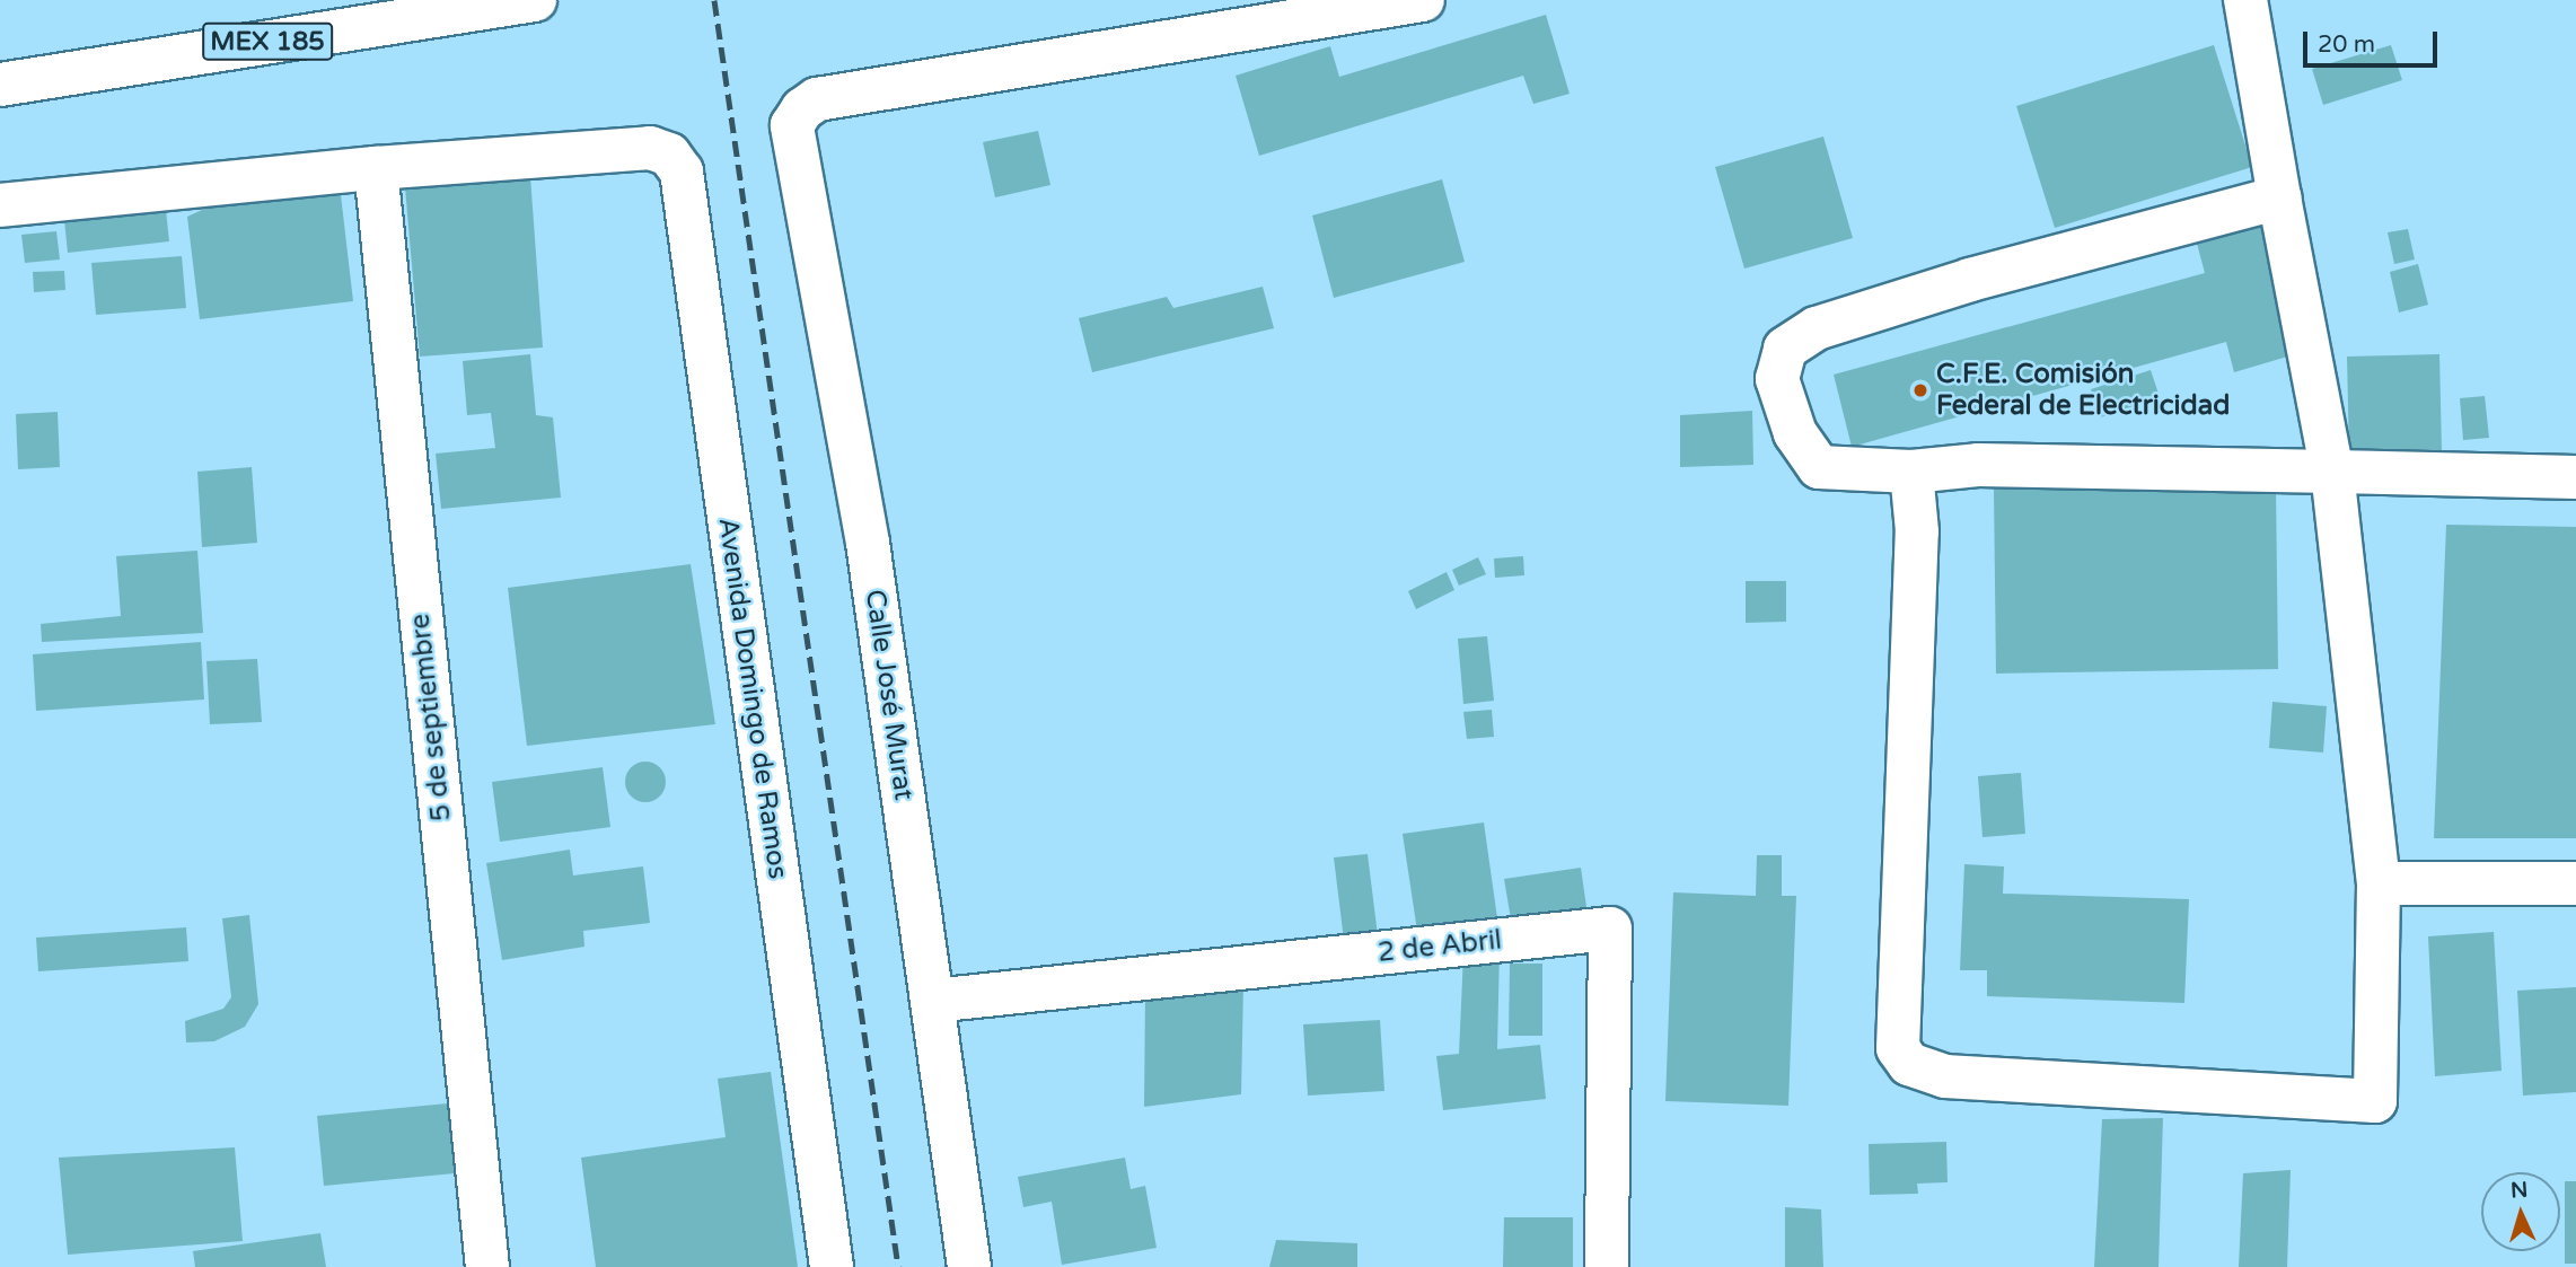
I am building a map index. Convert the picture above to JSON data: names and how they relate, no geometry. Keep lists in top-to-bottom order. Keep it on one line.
{"streets":{"street":["MEX 185","Calle José Murat","Avenida Domingo de Ramos","5 de septiembre","2 de Abril"]},"crossings":[["Calle José Murat","2 de Abril"],["Avenida Domingo de Ramos","5 de septiembre"]],"places":["C.F.E. Comisión Federal de Electricidad"],"scale_bar":"20 m","north":"top"}
